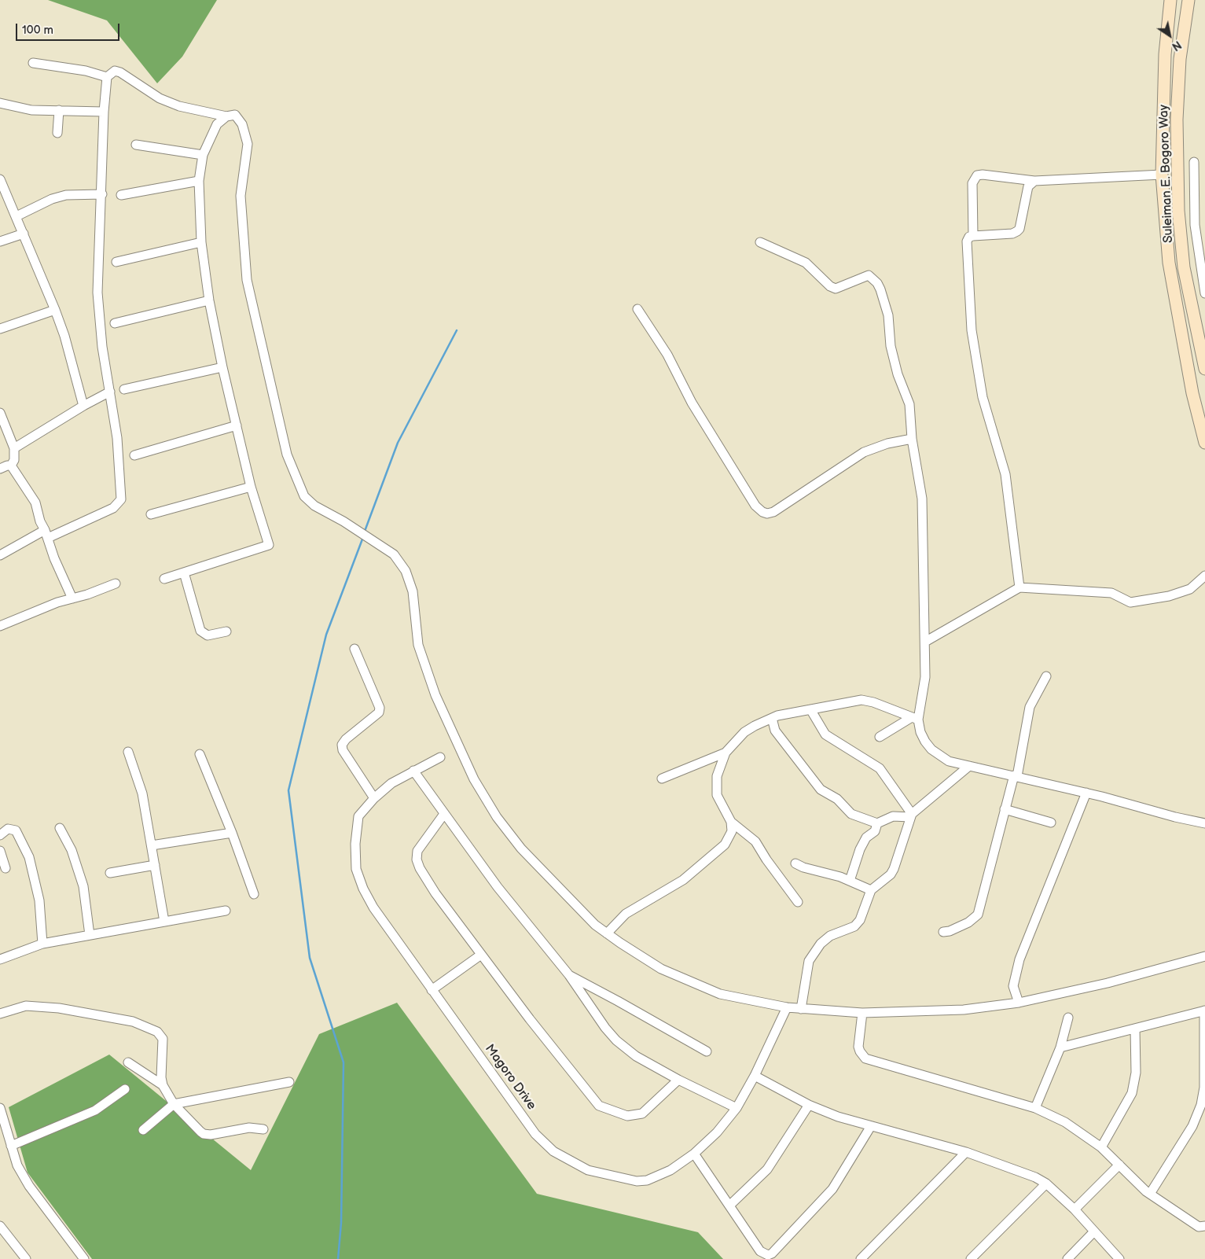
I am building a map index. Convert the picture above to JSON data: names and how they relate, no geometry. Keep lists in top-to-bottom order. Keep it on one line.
{"streets":{"street":["Suleiman E. Bogoro Way","Magoro Drive"]},"scale_bar":"100 m","north":"bottom right"}
